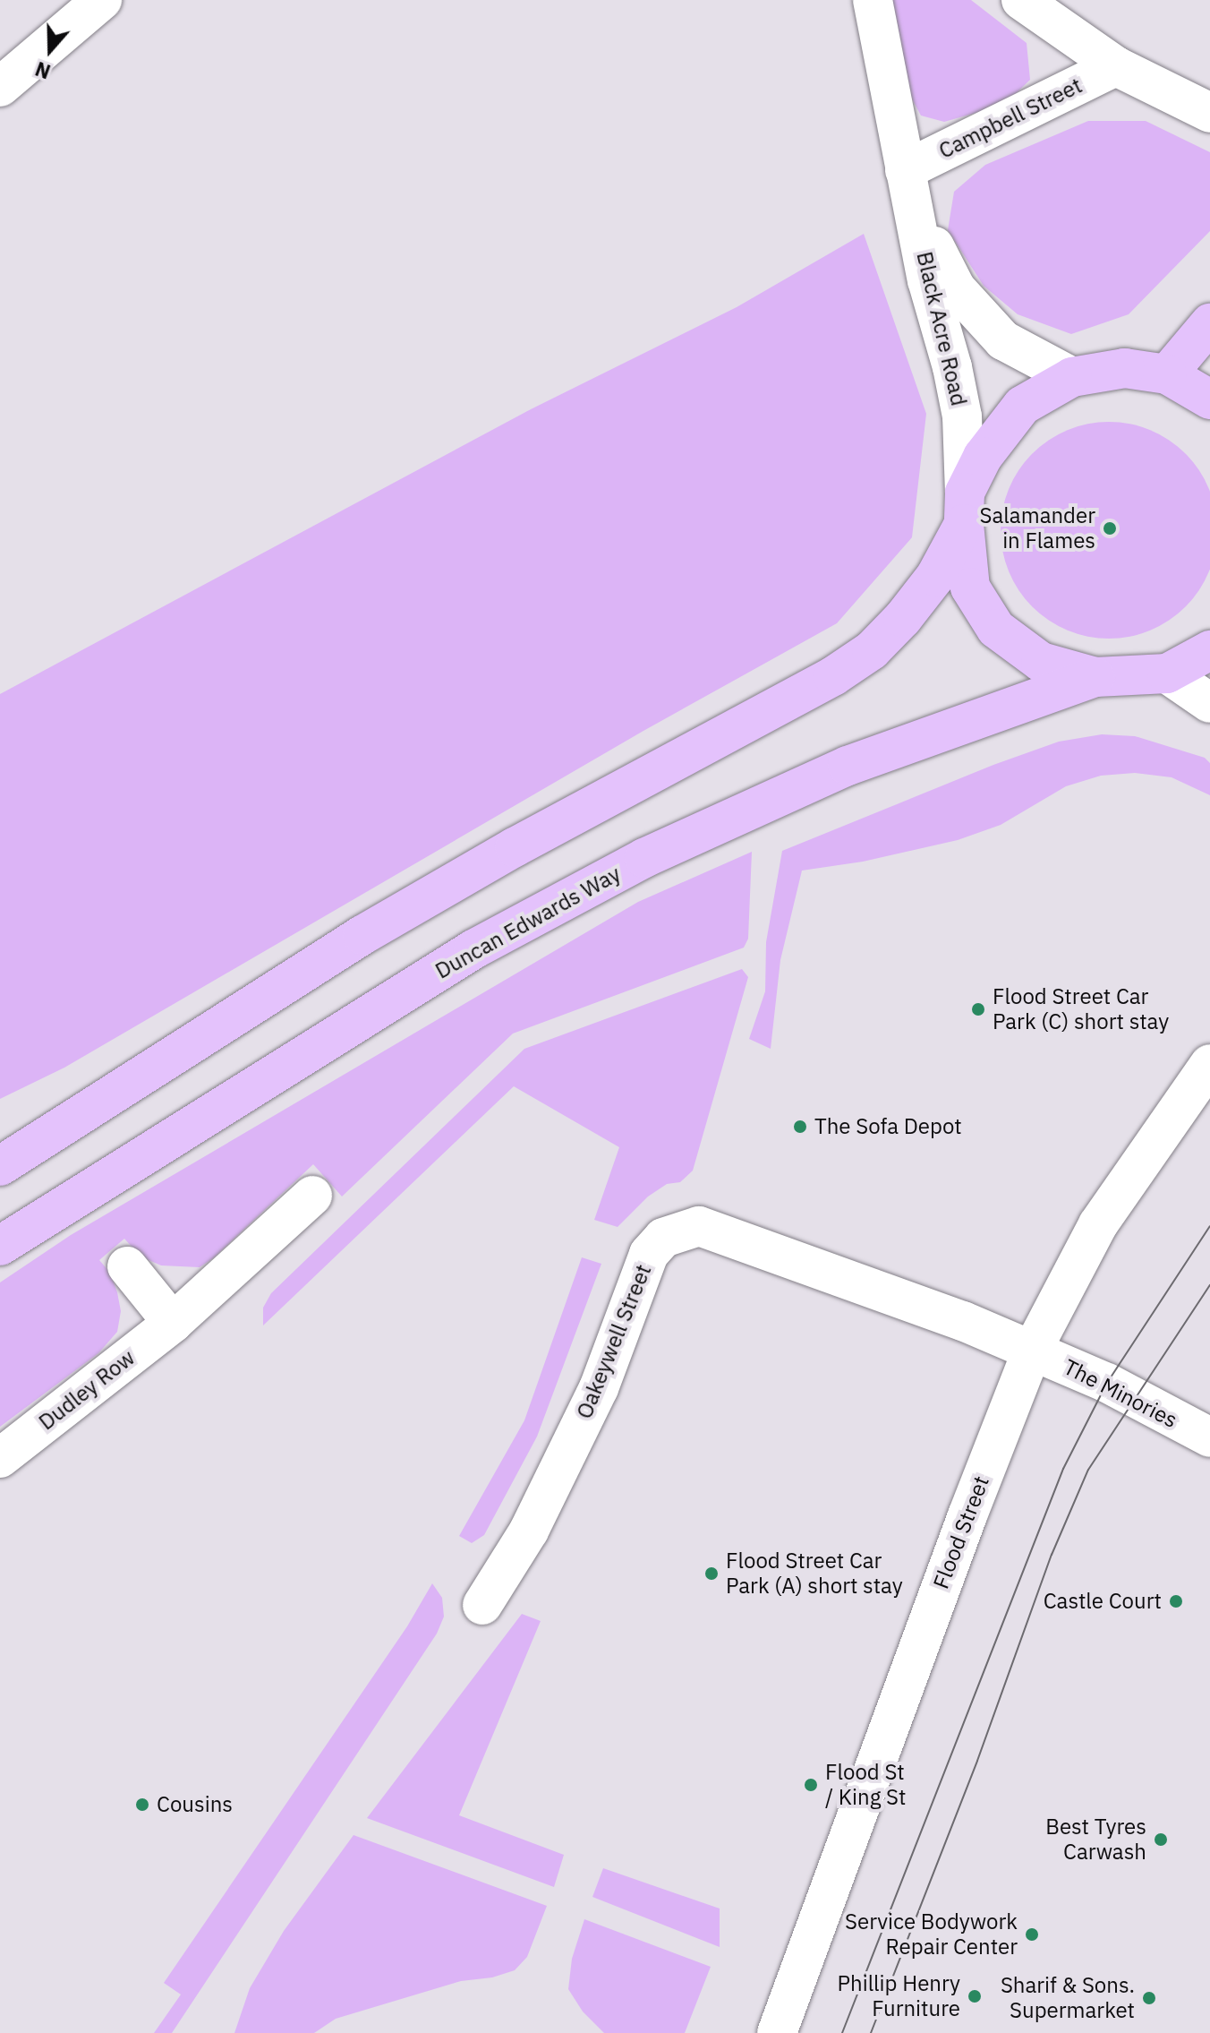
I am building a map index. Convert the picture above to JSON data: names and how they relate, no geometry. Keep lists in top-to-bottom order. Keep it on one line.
{"streets":{"highway":["Duncan Edwards Way"],"street":["Campbell Street","Black Acre Road","Oakeywell Street","Dudley Row","The Minories","Flood Street"]},"crossings":[["Campbell Street","Black Acre Road"],["Oakeywell Street","The Minories"],["Oakeywell Street","Flood Street"],["The Minories","Flood Street"]],"places":["Salamander in Flames","Flood Street Car Park (C) short stay","The Sofa Depot","Flood Street Car Park (A) short stay","Castle Court","Flood St / King St","Cousins","Best Tyres Carwash","Service Bodywork Repair Center","Phillip Henry Furniture","Sharif & Sons. Supermarket"],"north":"bottom"}
